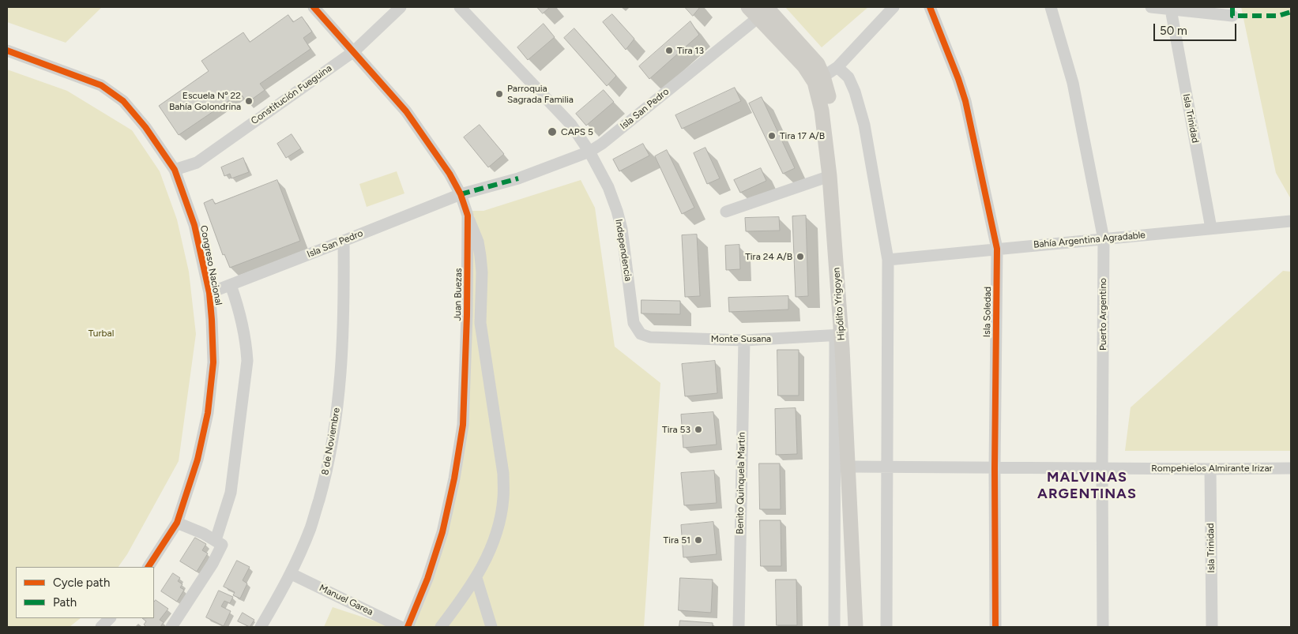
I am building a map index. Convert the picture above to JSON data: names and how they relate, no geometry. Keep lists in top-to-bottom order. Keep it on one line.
{"streets":{"main road":["Hipólito Yrigoyen"],"street":["Constitución Fueguina","Isla San Pedro","Isla Trinidad","Bahía Argentina Agradable","Independencia","Congreso Nacional","Juan Buezas","Isla Soledad","Puerto Argentino","Monte Susana","8 de Noviembre","Rompehielos Almirante Irizar","Benito Quinquela Martín","Manuel Garea"]},"crossings":[["Constitución Fueguina","Congreso Nacional"],["Constitución Fueguina","Juan Buezas"],["Isla San Pedro","Independencia"],["Isla San Pedro","Congreso Nacional"],["Isla San Pedro","Juan Buezas"],["Isla San Pedro","Hipólito Yrigoyen"],["Isla San Pedro","8 de Noviembre"],["Isla Trinidad","Bahía Argentina Agradable"],["Isla Trinidad","Rompehielos Almirante Irizar"],["Bahía Argentina Agradable","Isla Soledad"],["Bahía Argentina Agradable","Puerto Argentino"],["Independencia","Monte Susana"],["Hipólito Yrigoyen","Monte Susana"],["Hipólito Yrigoyen","Rompehielos Almirante Irizar"],["Isla Soledad","Rompehielos Almirante Irizar"],["Puerto Argentino","Rompehielos Almirante Irizar"],["Monte Susana","Benito Quinquela Martín"],["8 de Noviembre","Manuel Garea"]],"districts":["MALVINAS ARGENTINAS"],"parks":["Turbal"],"places":["Tira 13","Parroquia Sagrada Familia","Escuela Nº 22 Bahía Golondrina","CAPS 5","Tira 17 A/B","Tira 24 A/B","Tira 53","Tira 51"],"legend":["Cycle path","Path"],"scale_bar":"50 m"}
